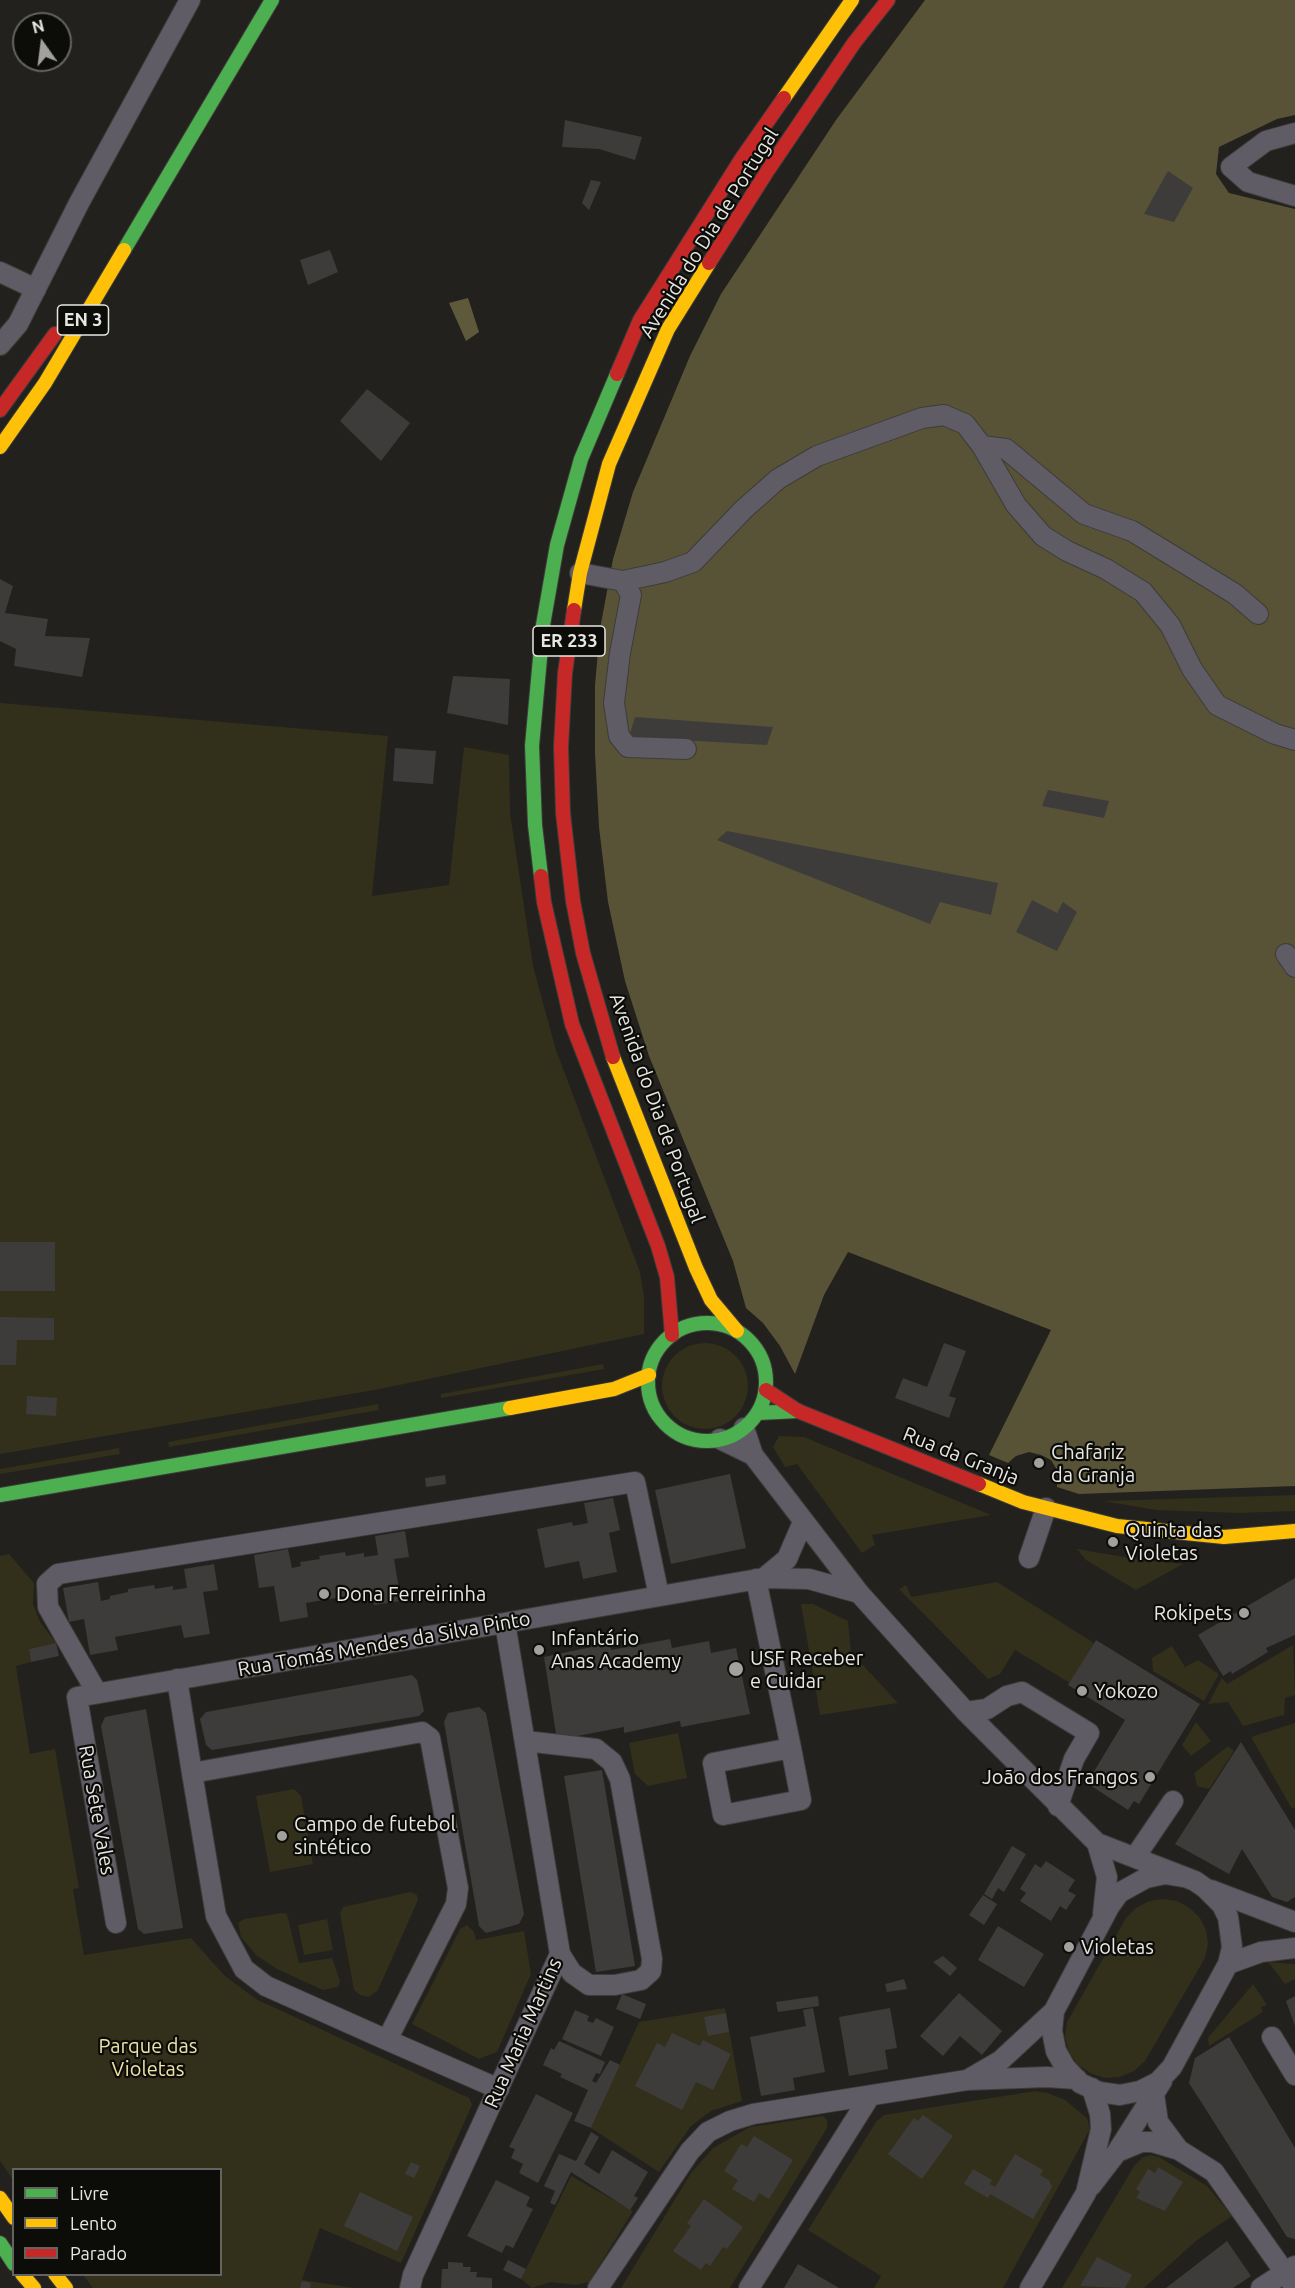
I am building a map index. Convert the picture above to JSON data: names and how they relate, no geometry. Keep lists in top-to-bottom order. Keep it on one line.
{"streets":{"main road":["Avenida do Dia de Portugal","EN 3","ER 233","Rua da Granja"],"street":["Rua Tomás Mendes da Silva Pinto","Rua Sete Vales","Rua Maria Martins"]},"crossings":[["Avenida do Dia de Portugal","Rua da Granja"],["Rua Tomás Mendes da Silva Pinto","Rua Sete Vales"],["Rua Tomás Mendes da Silva Pinto","Rua Maria Martins"]],"parks":["Parque das Violetas"],"places":["Chafariz da Granja","Quinta das Violetas","Dona Ferreirinha","Rokipets","Infantário Anas Academy","USF Receber e Cuidar","Yokozo","João dos Frangos","Campo de futebol sintético","Violetas"],"legend":["Livre","Lento","Parado"],"north":"top"}
